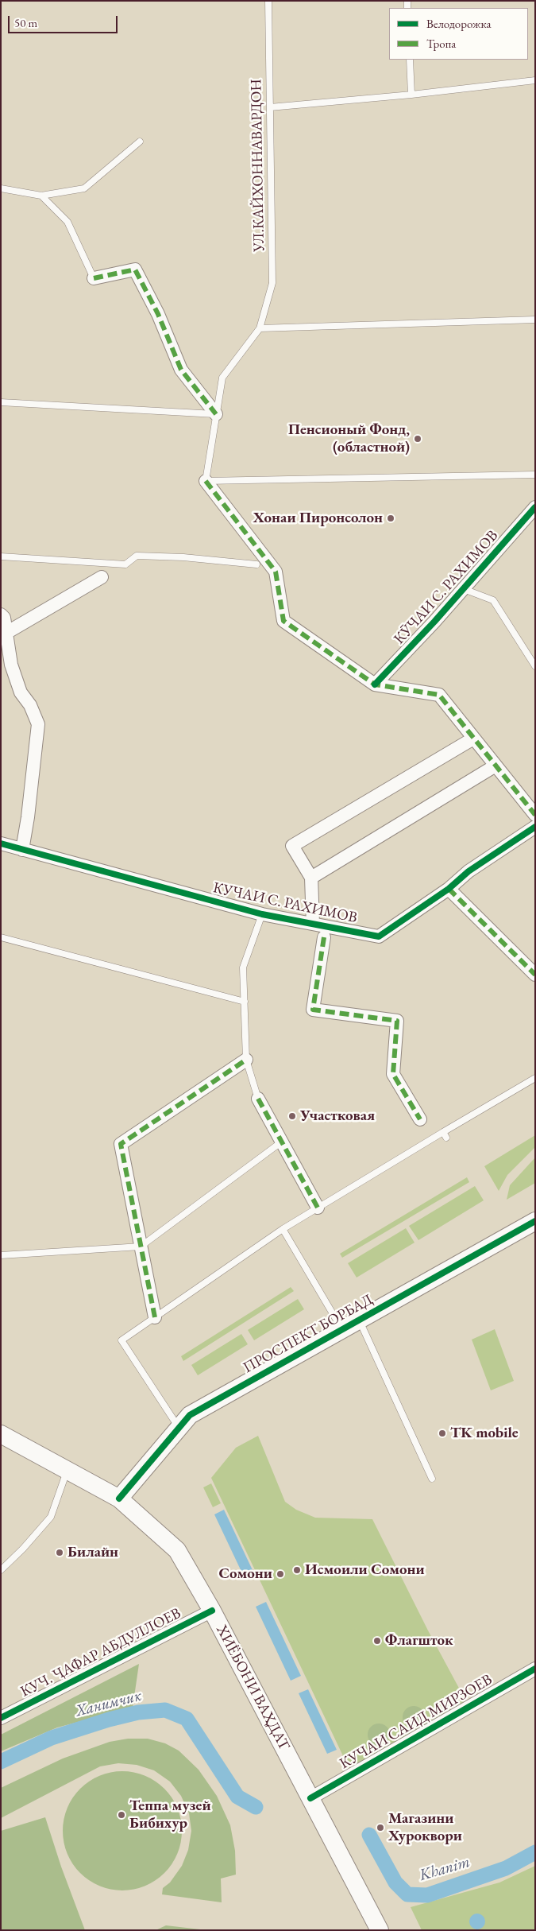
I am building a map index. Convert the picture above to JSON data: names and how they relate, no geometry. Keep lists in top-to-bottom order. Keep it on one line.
{"streets":{"main road":["ПРОСПЕКТ БОРБАД","ХИЁБОНИ ВАҲДАТ"],"street":["КӮЧАИ С. РАХИМОВ","КУЧАИ С. РАХИМОВ","КУЧ. ҶАФАР АБДУЛЛОЕВ","КУЧАИ САИД МИРЗОЕВ"],"lane":["УЛ.КАЙХОННАВАРДОН"]},"crossings":[["ПРОСПЕКТ БОРБАД","ХИЁБОНИ ВАҲДАТ"],["КУЧ. ҶАФАР АБДУЛЛОЕВ","ХИЁБОНИ ВАҲДАТ"],["ХИЁБОНИ ВАҲДАТ","КУЧАИ САИД МИРЗОЕВ"]],"water":["Ханимчик","Khanim"],"places":["Пенсионый Фонд, (областной)","Хонаи Пиронсолон","Участковая","TK mobile","Билайн","Исмоили Сомони","Сомони","Флагшток","Теппа музей Бибихур","Магазини Хуроквори"],"legend":["Велодорожка","Тропа"],"scale_bar":"50 m"}
